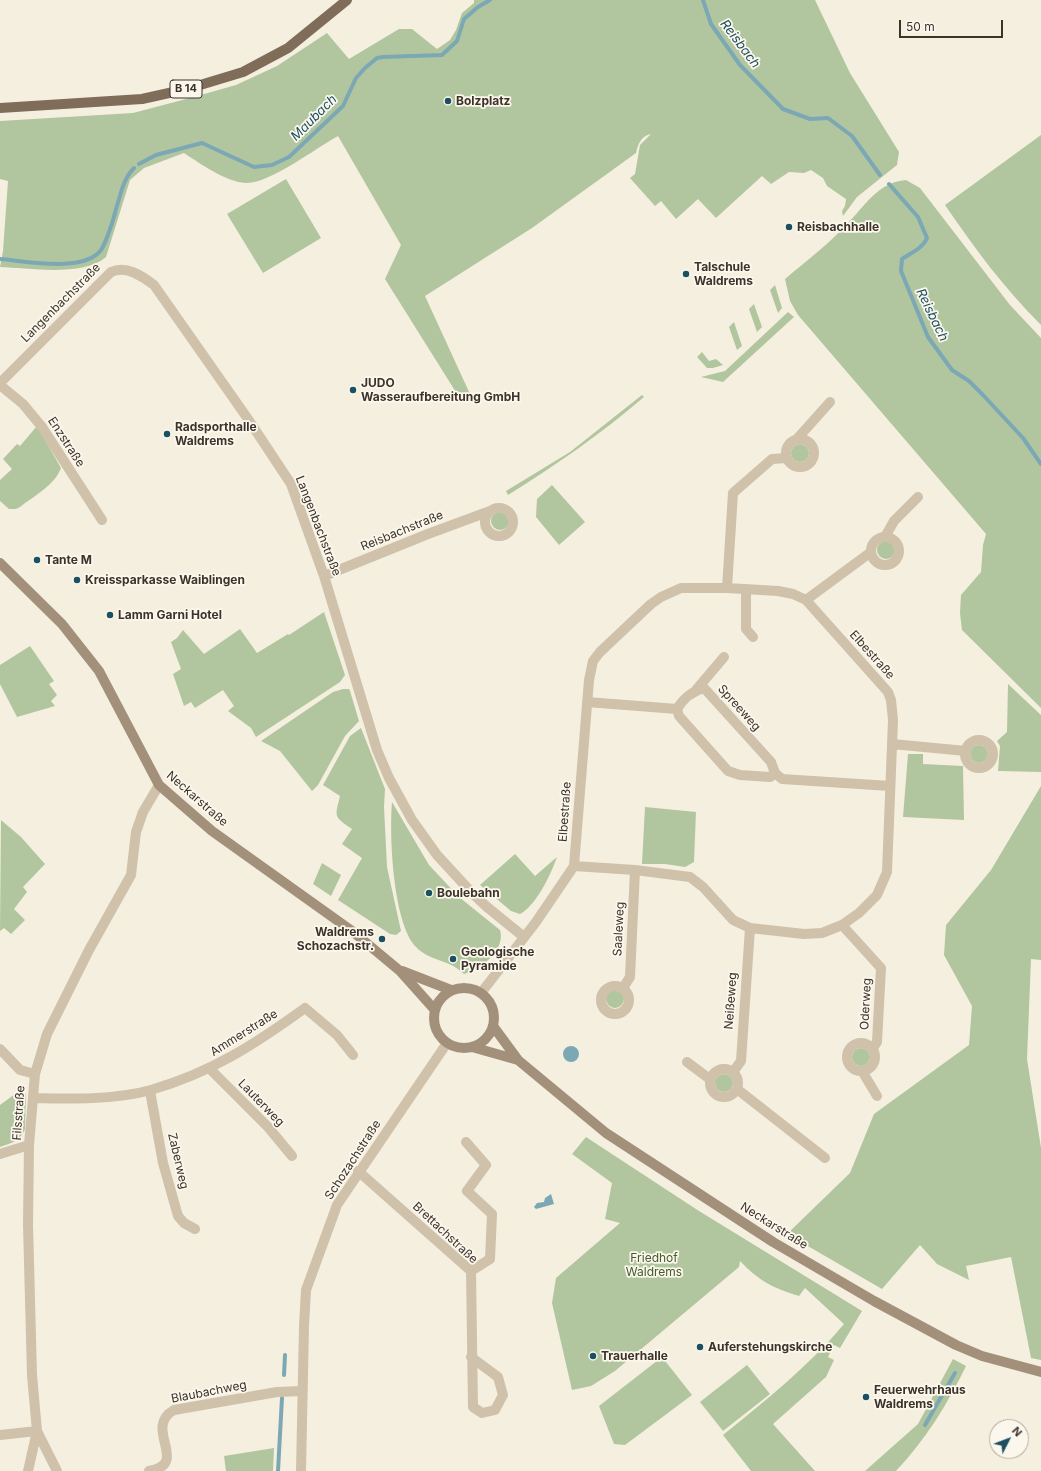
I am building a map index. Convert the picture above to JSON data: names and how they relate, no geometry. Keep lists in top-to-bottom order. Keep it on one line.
{"streets":{"main road":["B 14"],"street":["Langenbachstraße","Enzstraße","Reisbachstraße","Elbestraße","Spreeweg","Neckarstraße","Saaleweg","Neißeweg","Oderweg","Ammerstraße","Lauterweg","Filsstraße","Schozachstraße","Zaberweg","Brettachstraße","Blaubachweg"]},"crossings":[["Langenbachstraße","Enzstraße"],["Langenbachstraße","Reisbachstraße"],["Langenbachstraße","Elbestraße"],["Elbestraße","Neckarstraße"],["Elbestraße","Saaleweg"],["Elbestraße","Neißeweg"],["Elbestraße","Oderweg"],["Elbestraße","Schozachstraße"],["Neckarstraße","Filsstraße"],["Neckarstraße","Schozachstraße"],["Ammerstraße","Lauterweg"],["Ammerstraße","Filsstraße"],["Ammerstraße","Zaberweg"],["Schozachstraße","Brettachstraße"],["Schozachstraße","Blaubachweg"]],"water":["Reisbach","Maubach"],"parks":["Friedhof Waldrems"],"places":["Bolzplatz","Reisbachhalle","Talschule Waldrems","JUDO Wasseraufbereitung GmbH","Radsporthalle Waldrems","Tante M","Kreissparkasse Waiblingen","Lamm Garni Hotel","Boulebahn","Waldrems Schozachstr.","Geologische Pyramide","Auferstehungskirche","Trauerhalle","Feuerwehrhaus Waldrems"],"scale_bar":"50 m","north":"top right"}
